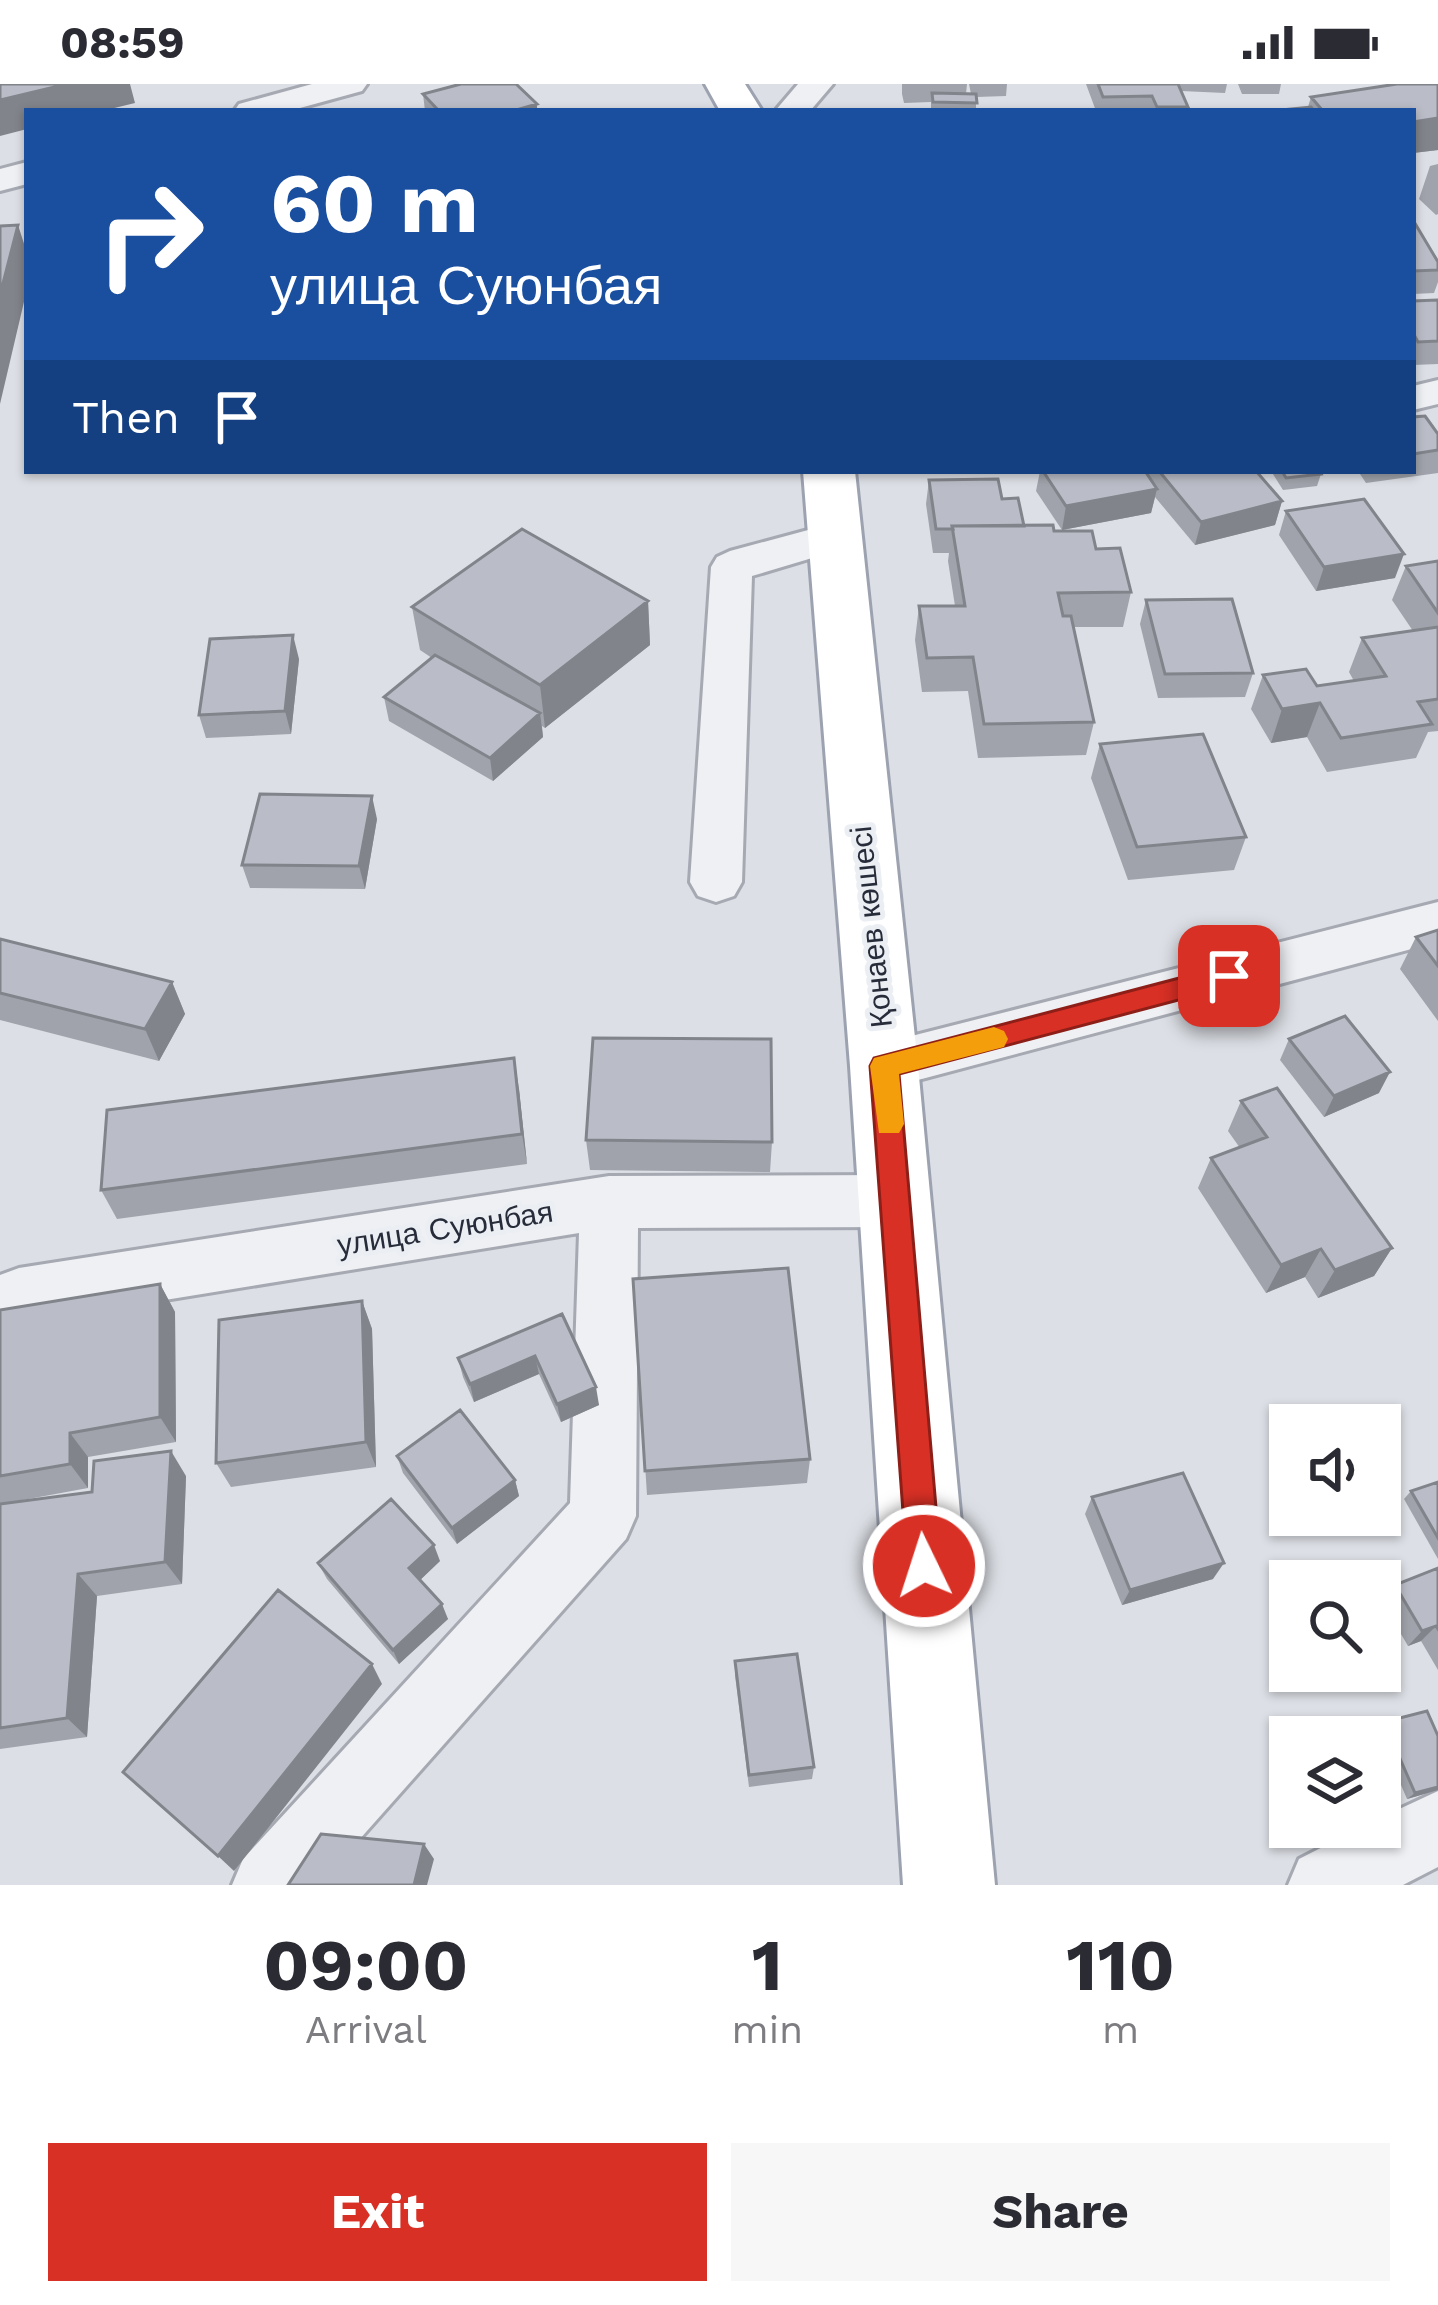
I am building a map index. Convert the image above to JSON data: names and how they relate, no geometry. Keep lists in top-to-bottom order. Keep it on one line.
{"streets":{"main road":["Қонаев көшесі"],"street":["улица Суюнбая"]},"crossings":[["Қонаев көшесі","улица Суюнбая"]],"page":{"status":"08:59","turn":["60 m","улица Суюнбая"],"then":"Then","eta":["09:00","Arrival","1","min","110","m"],"buttons":["Exit","Share"]}}
